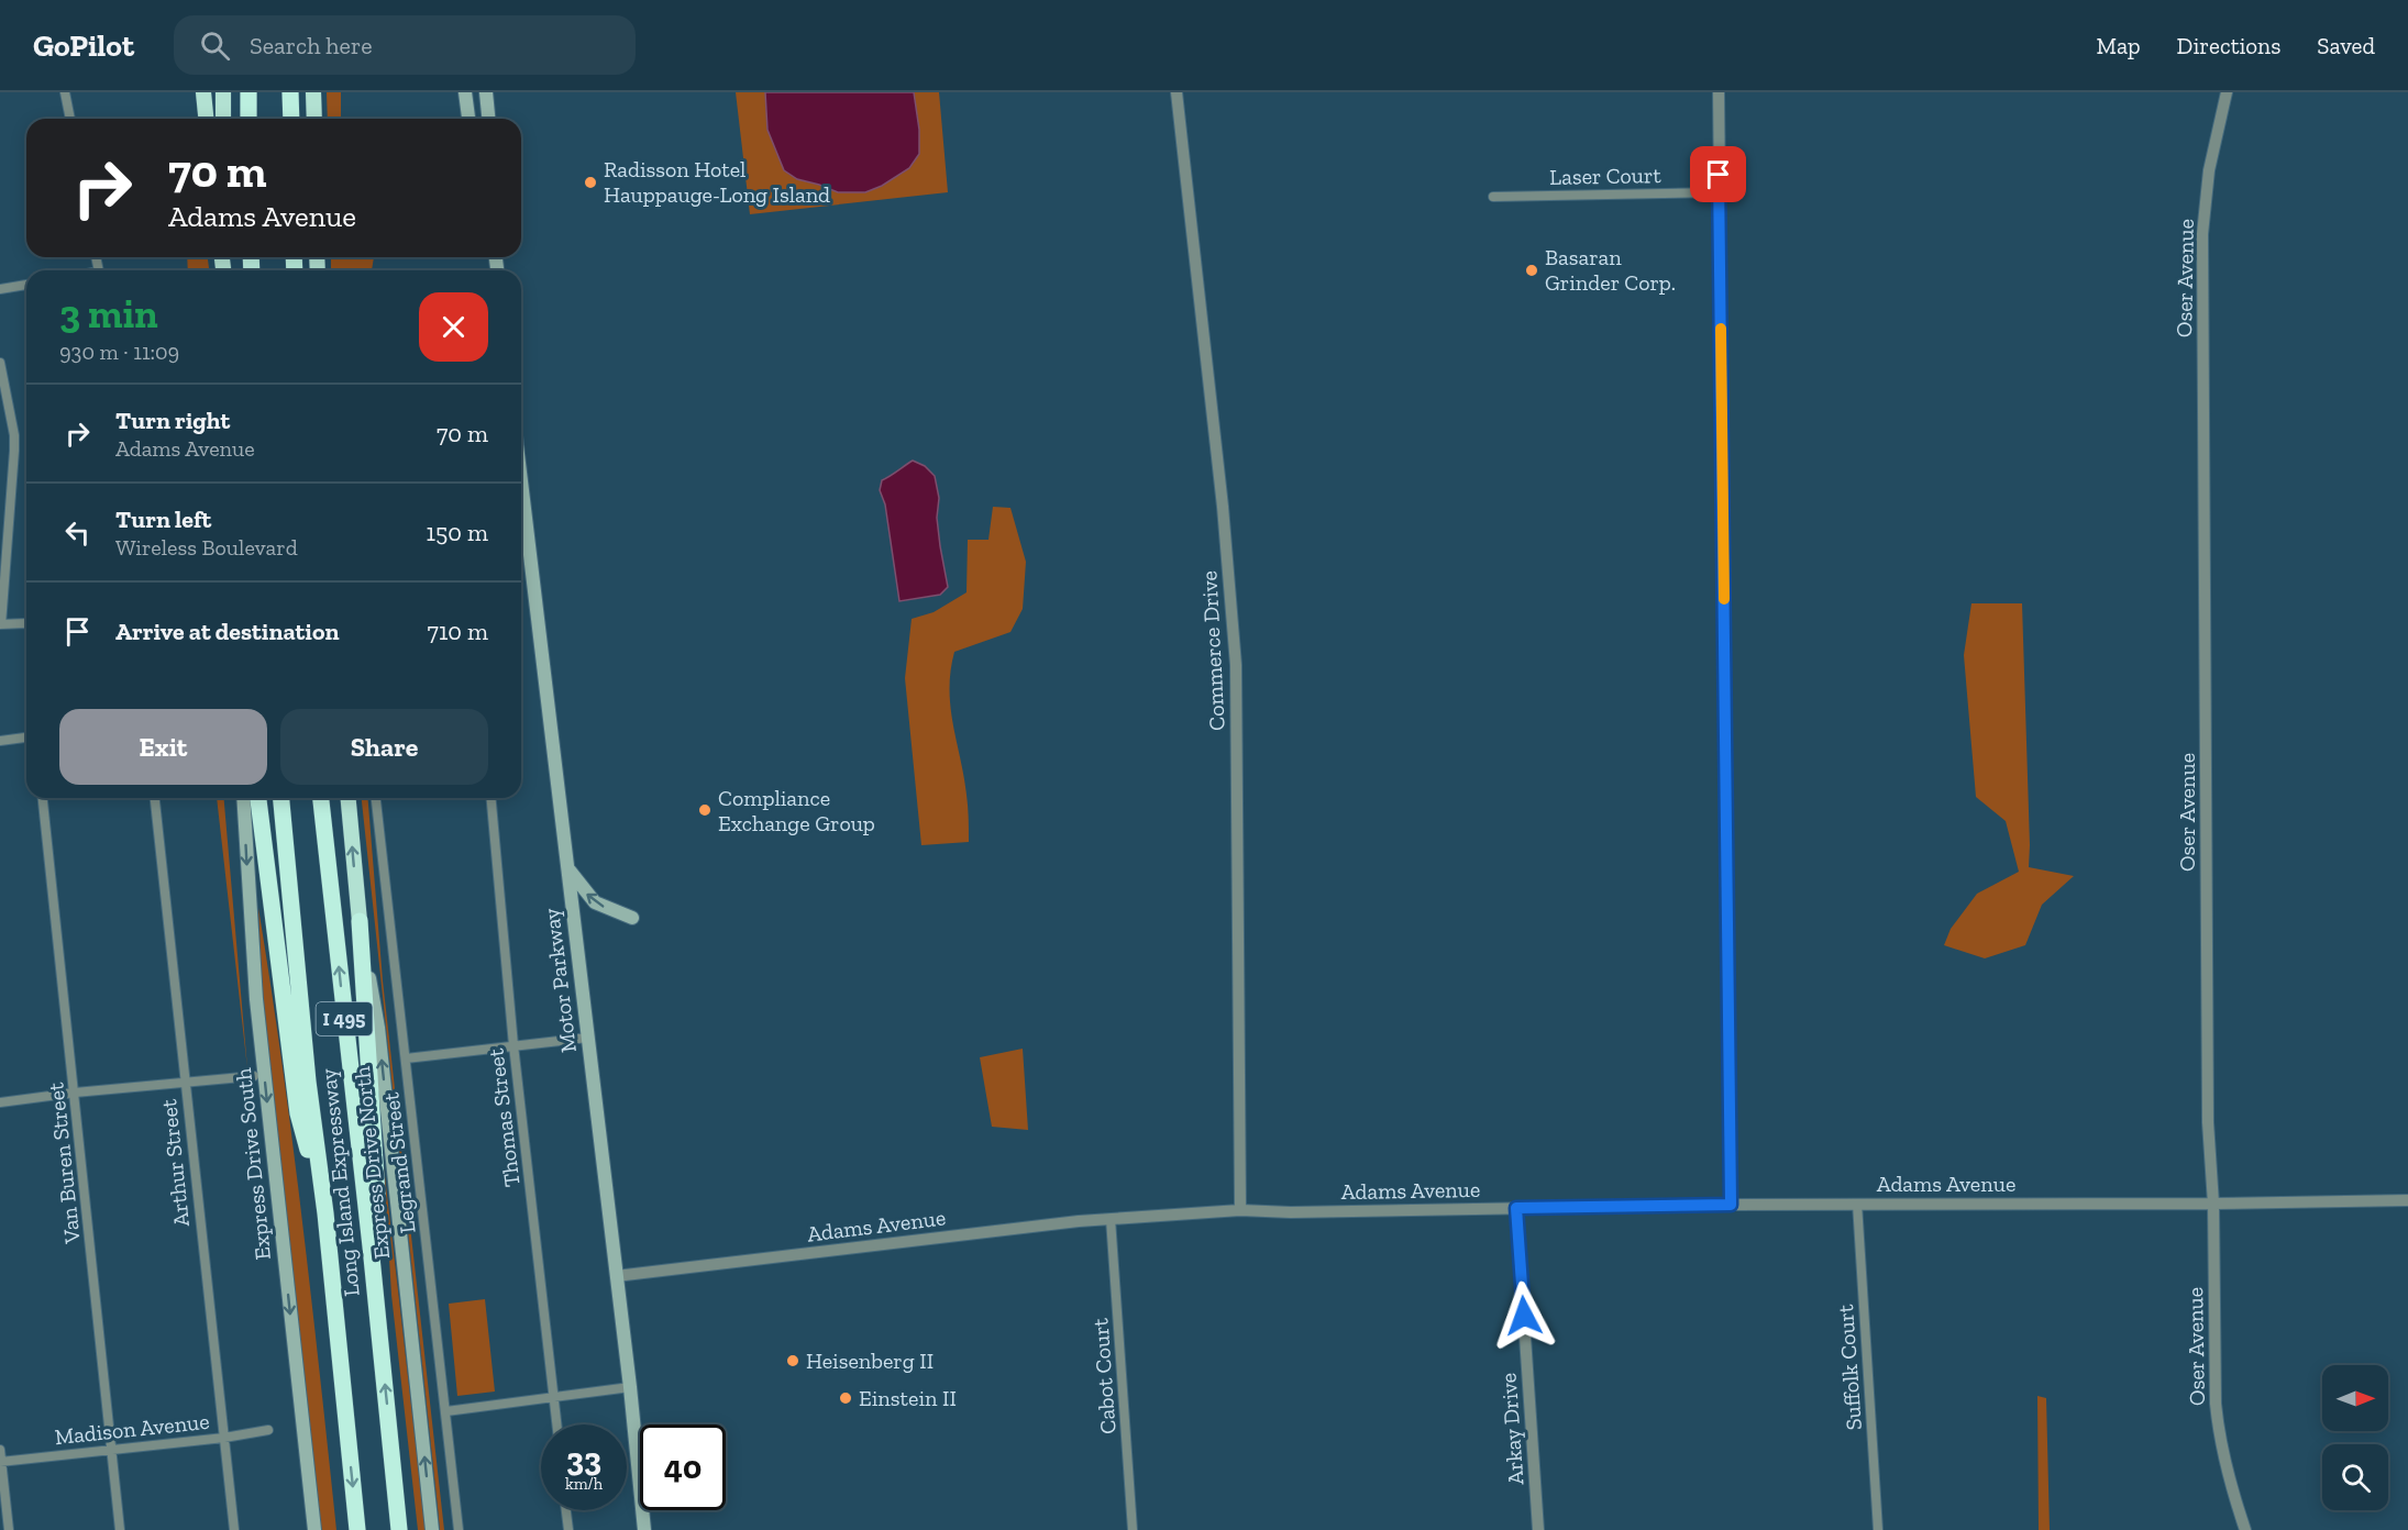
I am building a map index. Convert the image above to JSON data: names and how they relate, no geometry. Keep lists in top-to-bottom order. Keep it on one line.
{"streets":{"highway":["I 495","Express Drive North","Long Island Expressway"],"main road":["Motor Parkway","Express Drive South"],"street":["Laser Court","Oser Avenue","Commerce Drive","Thomas Street","Van Buren Street","Arthur Street","Legrand Street","Adams Avenue","Suffolk Court","Cabot Court","Madison Avenue","Arkay Drive"]},"crossings":[["Oser Avenue","Adams Avenue"],["Commerce Drive","Adams Avenue"],["Motor Parkway","Adams Avenue"],["Van Buren Street","Madison Avenue"],["Arthur Street","Madison Avenue"],["Adams Avenue","Suffolk Court"],["Adams Avenue","Cabot Court"],["Adams Avenue","Arkay Drive"]],"one_way":["Express Drive South"],"places":["Radisson Hotel Hauppauge-Long Island","Basaran Grinder Corp.","Compliance Exchange Group","Heisenberg II","Einstein II"],"north":"right","page":{"header":"GoPilot","search":"Search here","nav":["Map","Directions","Saved"],"turn":["70 m","Adams Avenue"],"heading":["3 min","930 m · 11:09"],"list":[{"name":"Turn right","note":"Adams Avenue","value":"70 m"},{"name":"Turn left","note":"Wireless Boulevard","value":"150 m"},{"name":"Arrive at destination","value":"710 m"}],"buttons":["Exit","Share"],"speed":"33 km/h","limit":"40"}}
